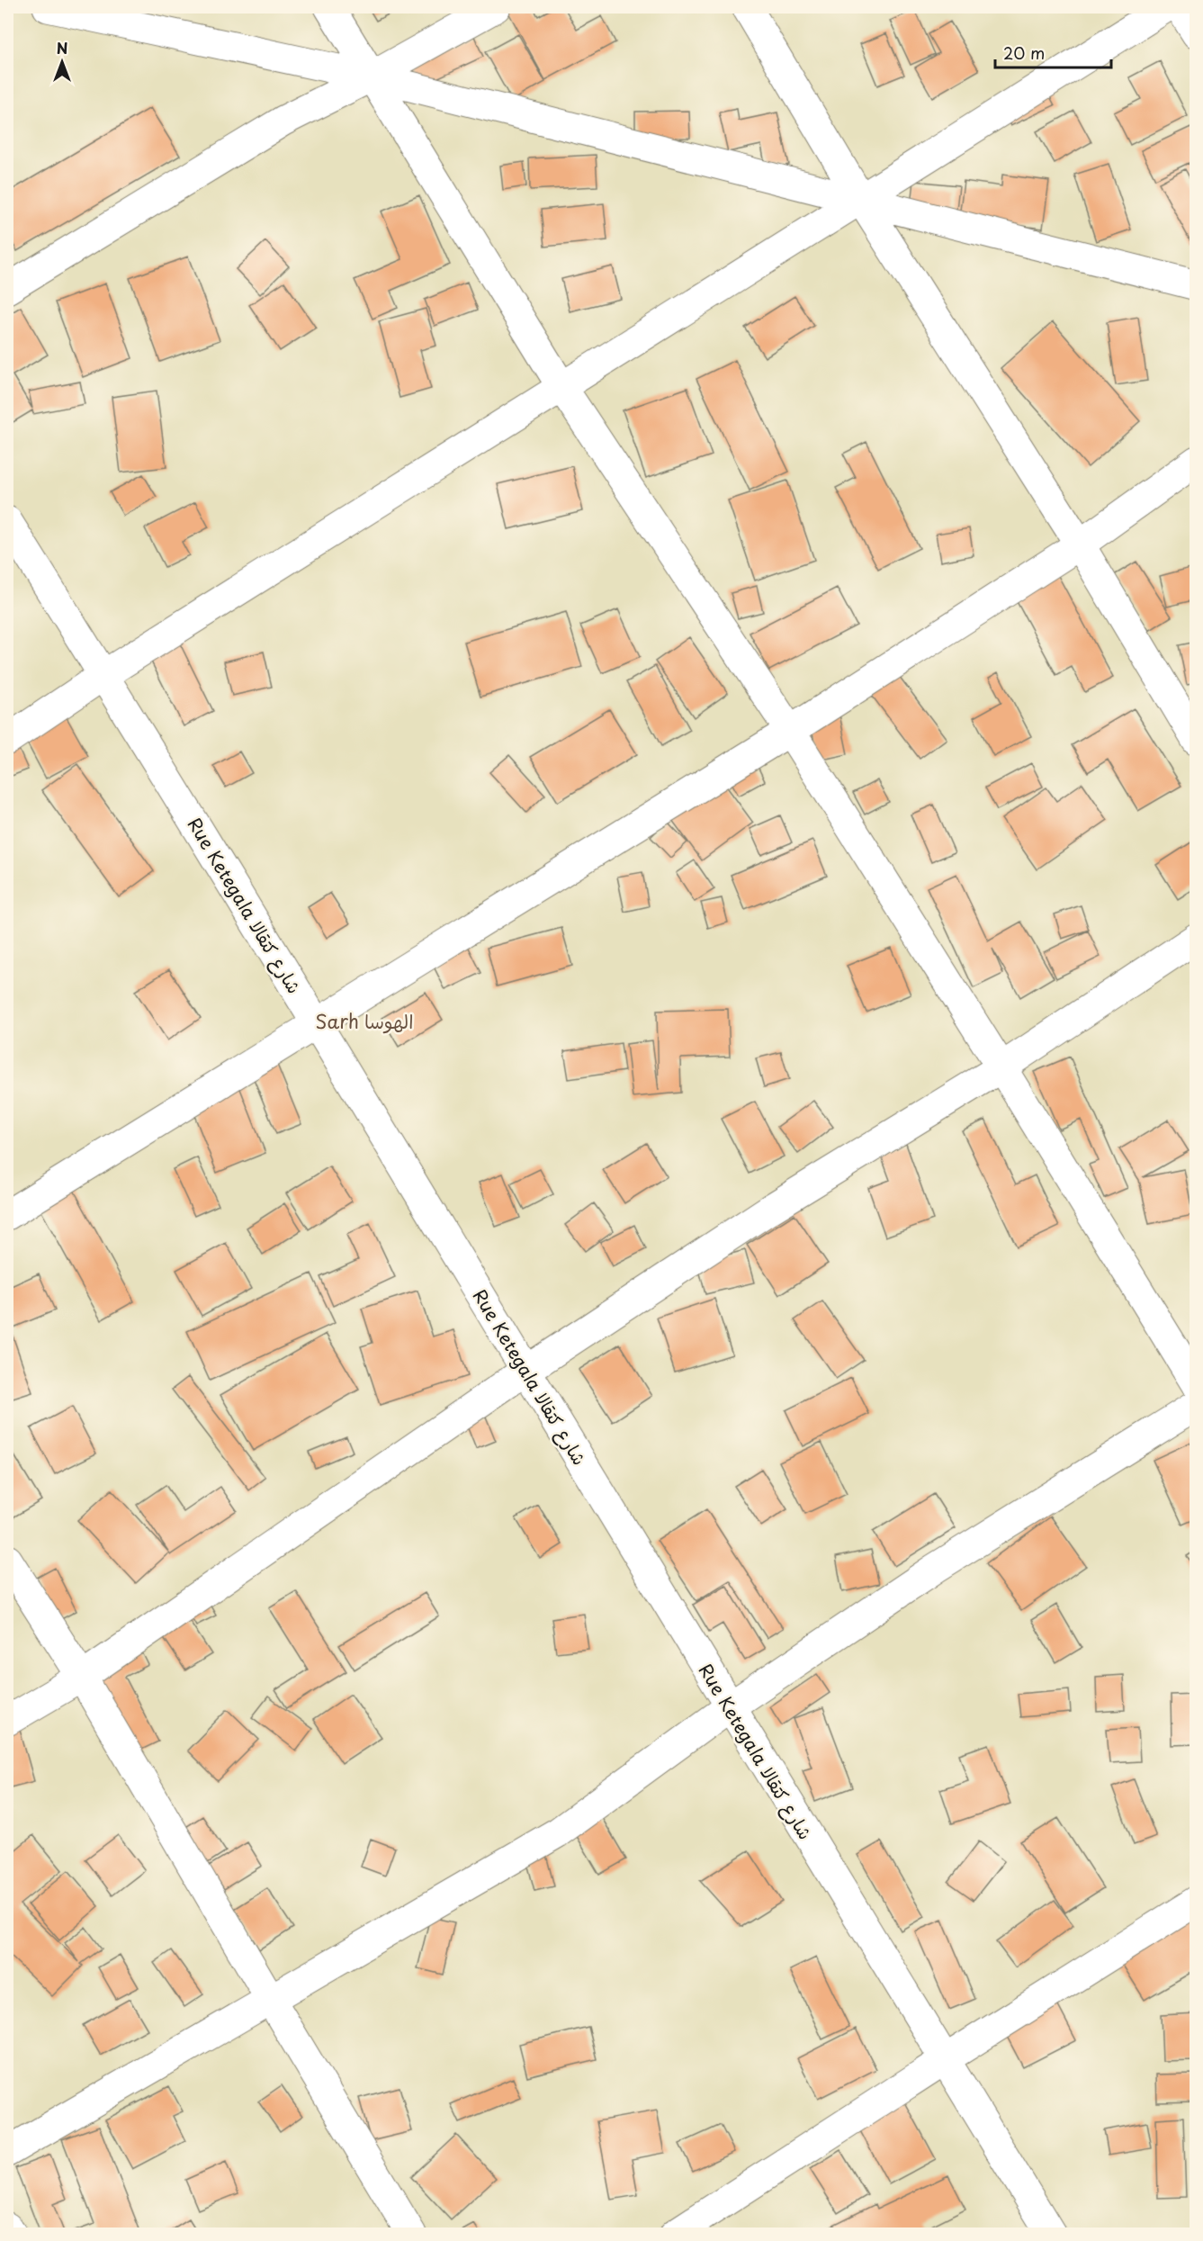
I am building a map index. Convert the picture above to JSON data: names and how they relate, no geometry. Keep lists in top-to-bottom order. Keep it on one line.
{"streets":{"street":["Rue Ketegala شارع كتقالا"]},"districts":["Sarh الهوسا"],"scale_bar":"20 m","north":"top"}
